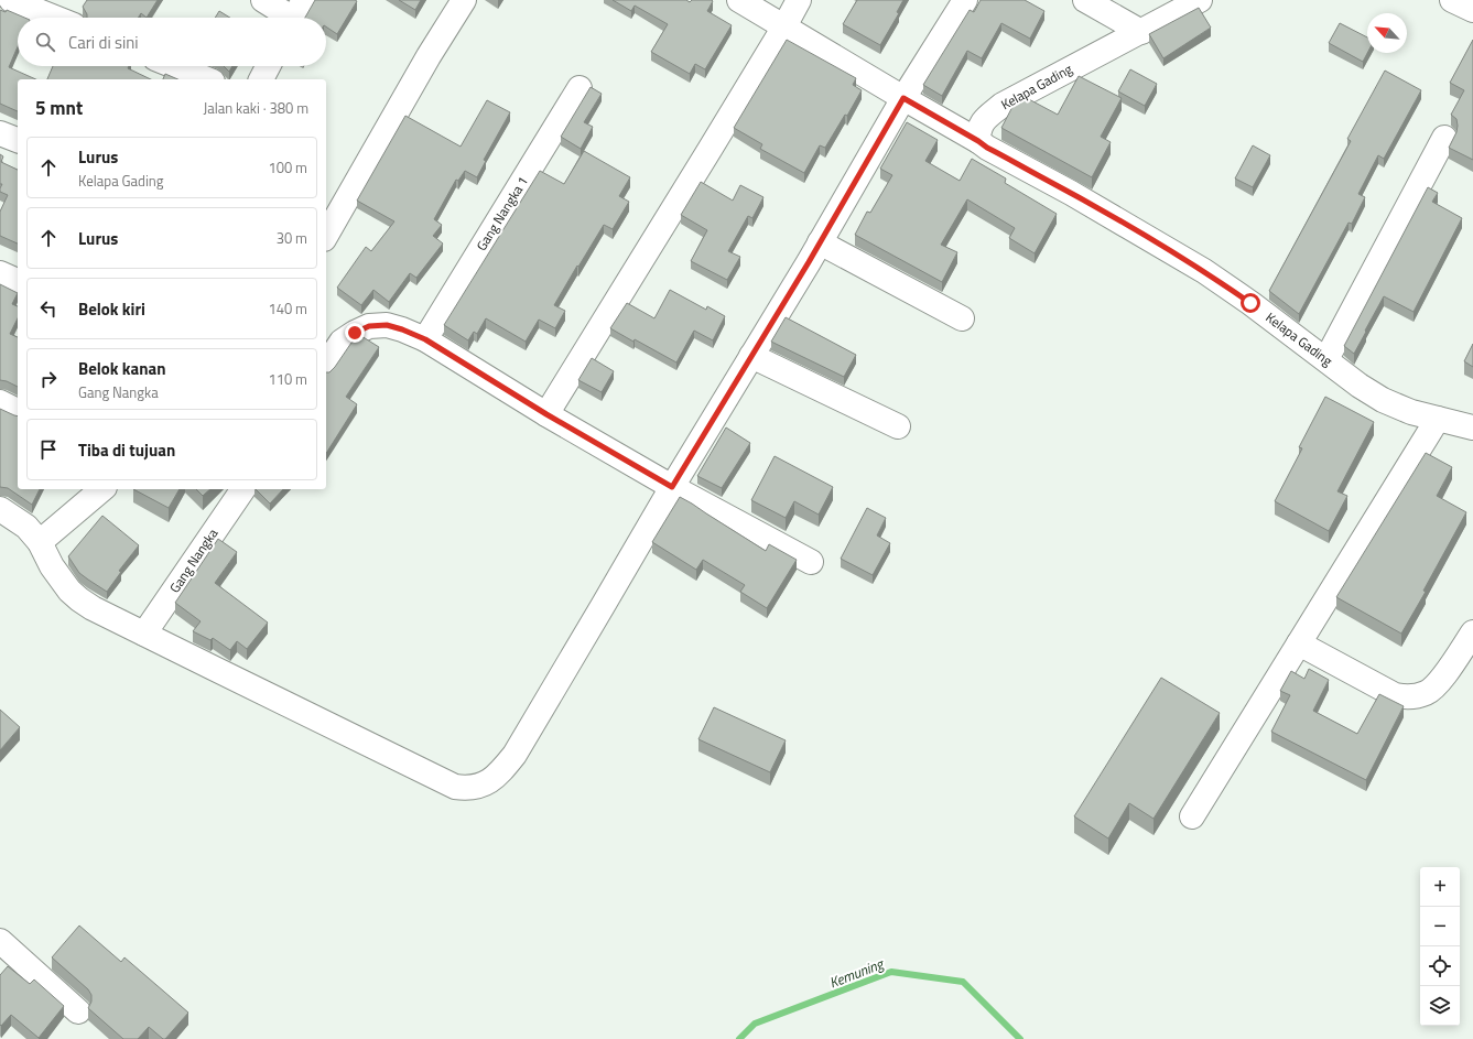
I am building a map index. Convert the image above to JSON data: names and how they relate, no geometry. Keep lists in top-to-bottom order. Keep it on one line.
{"streets":{"street":["Kelapa Gading","Gang Nangka 1","Gang Nangka"]},"water":["Kemuning"],"north":"top left","page":{"search":"Cari di sini","heading":["5 mnt","Jalan kaki · 380 m"],"list":[["Lurus","Kelapa Gading","100 m"],["Lurus","30 m"],["Belok kiri","140 m"],["Belok kanan","Gang Nangka","110 m"],"Tiba di tujuan"],"map_buttons":["+","−"]}}
